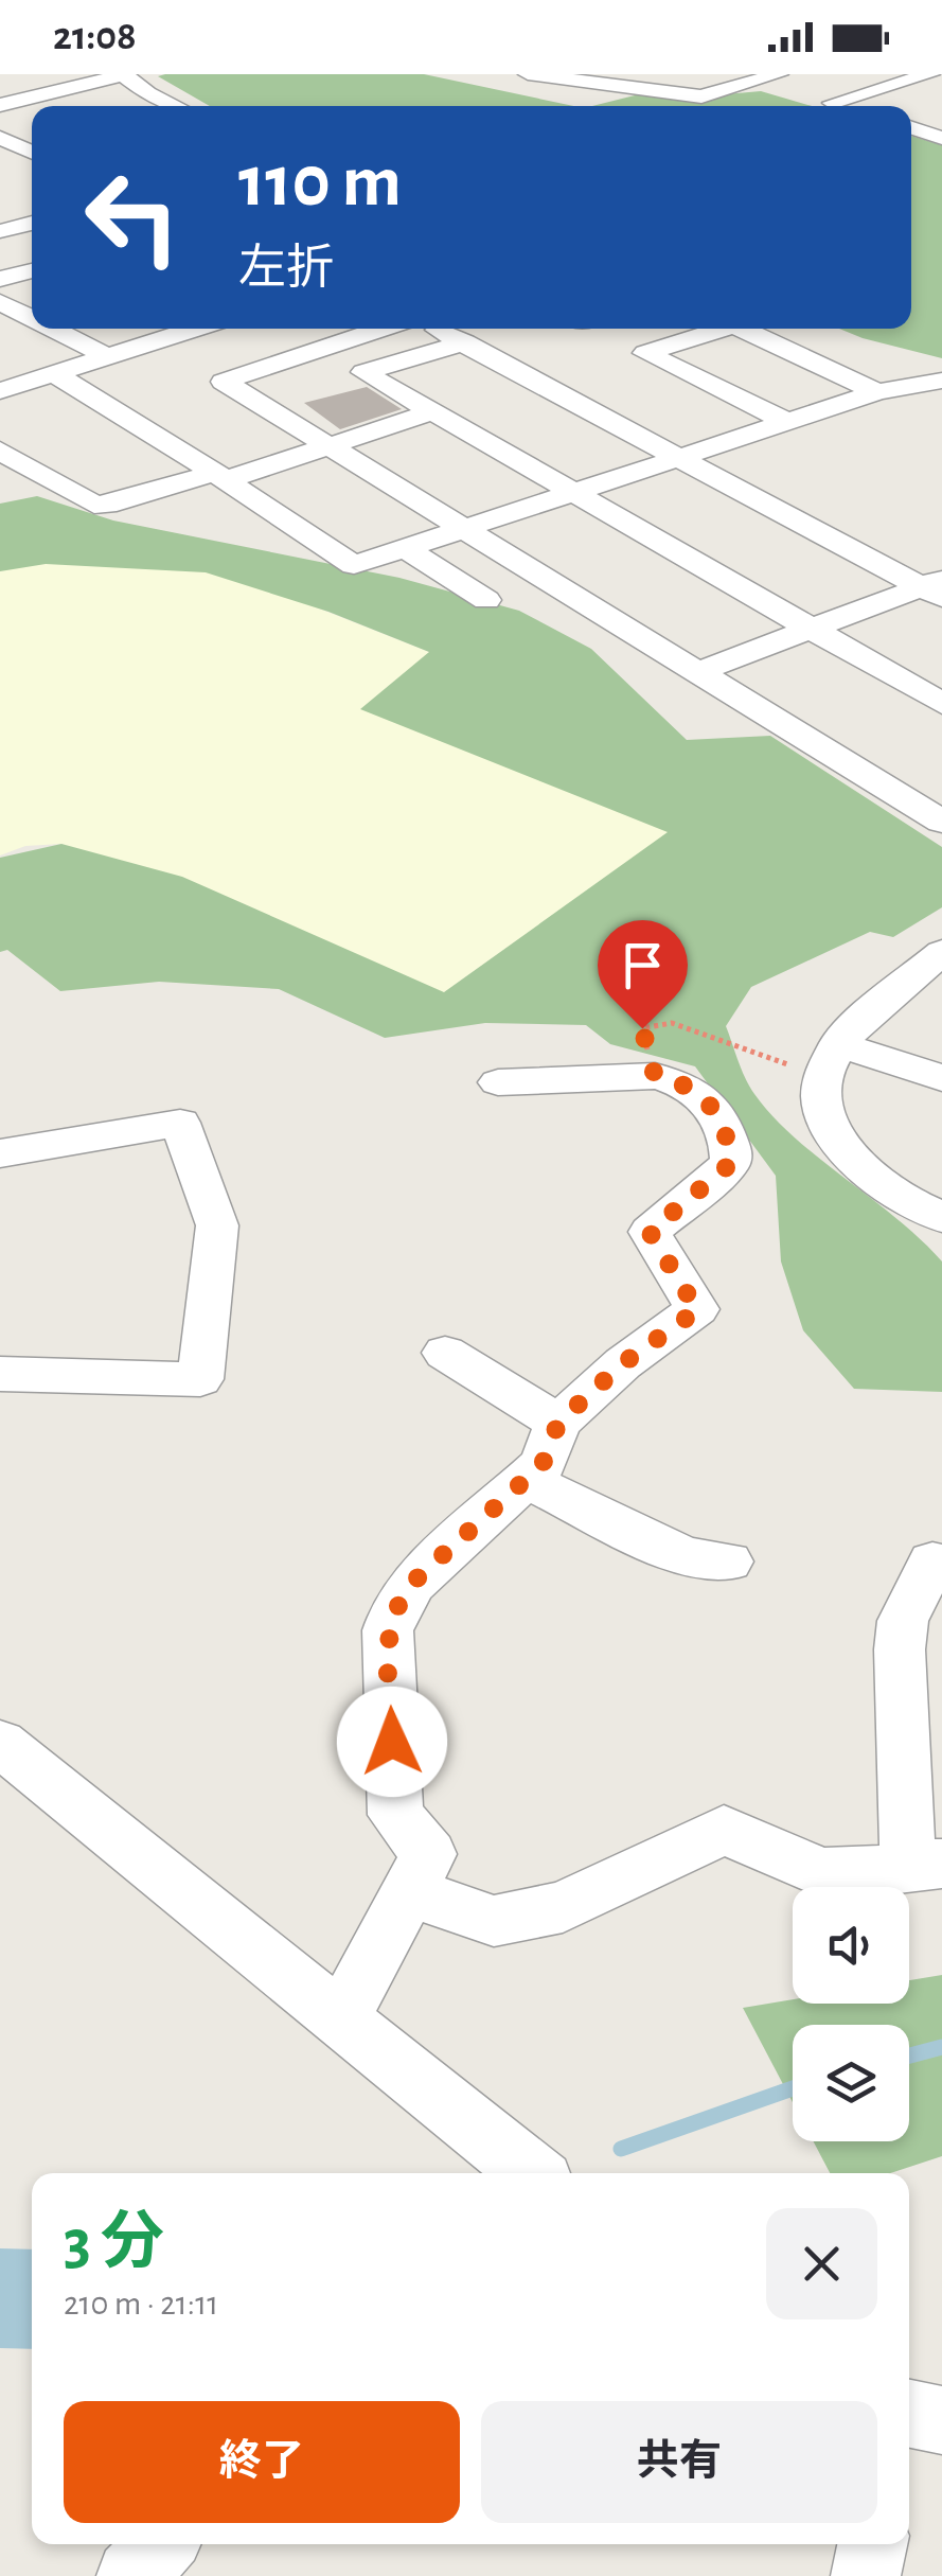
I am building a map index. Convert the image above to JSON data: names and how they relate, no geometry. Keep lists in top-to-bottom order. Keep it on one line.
{"page":{"status":"21:08","turn":["110 m","左折"],"heading":["3 分","210 m · 21:11"],"buttons":["終了","共有"]}}
